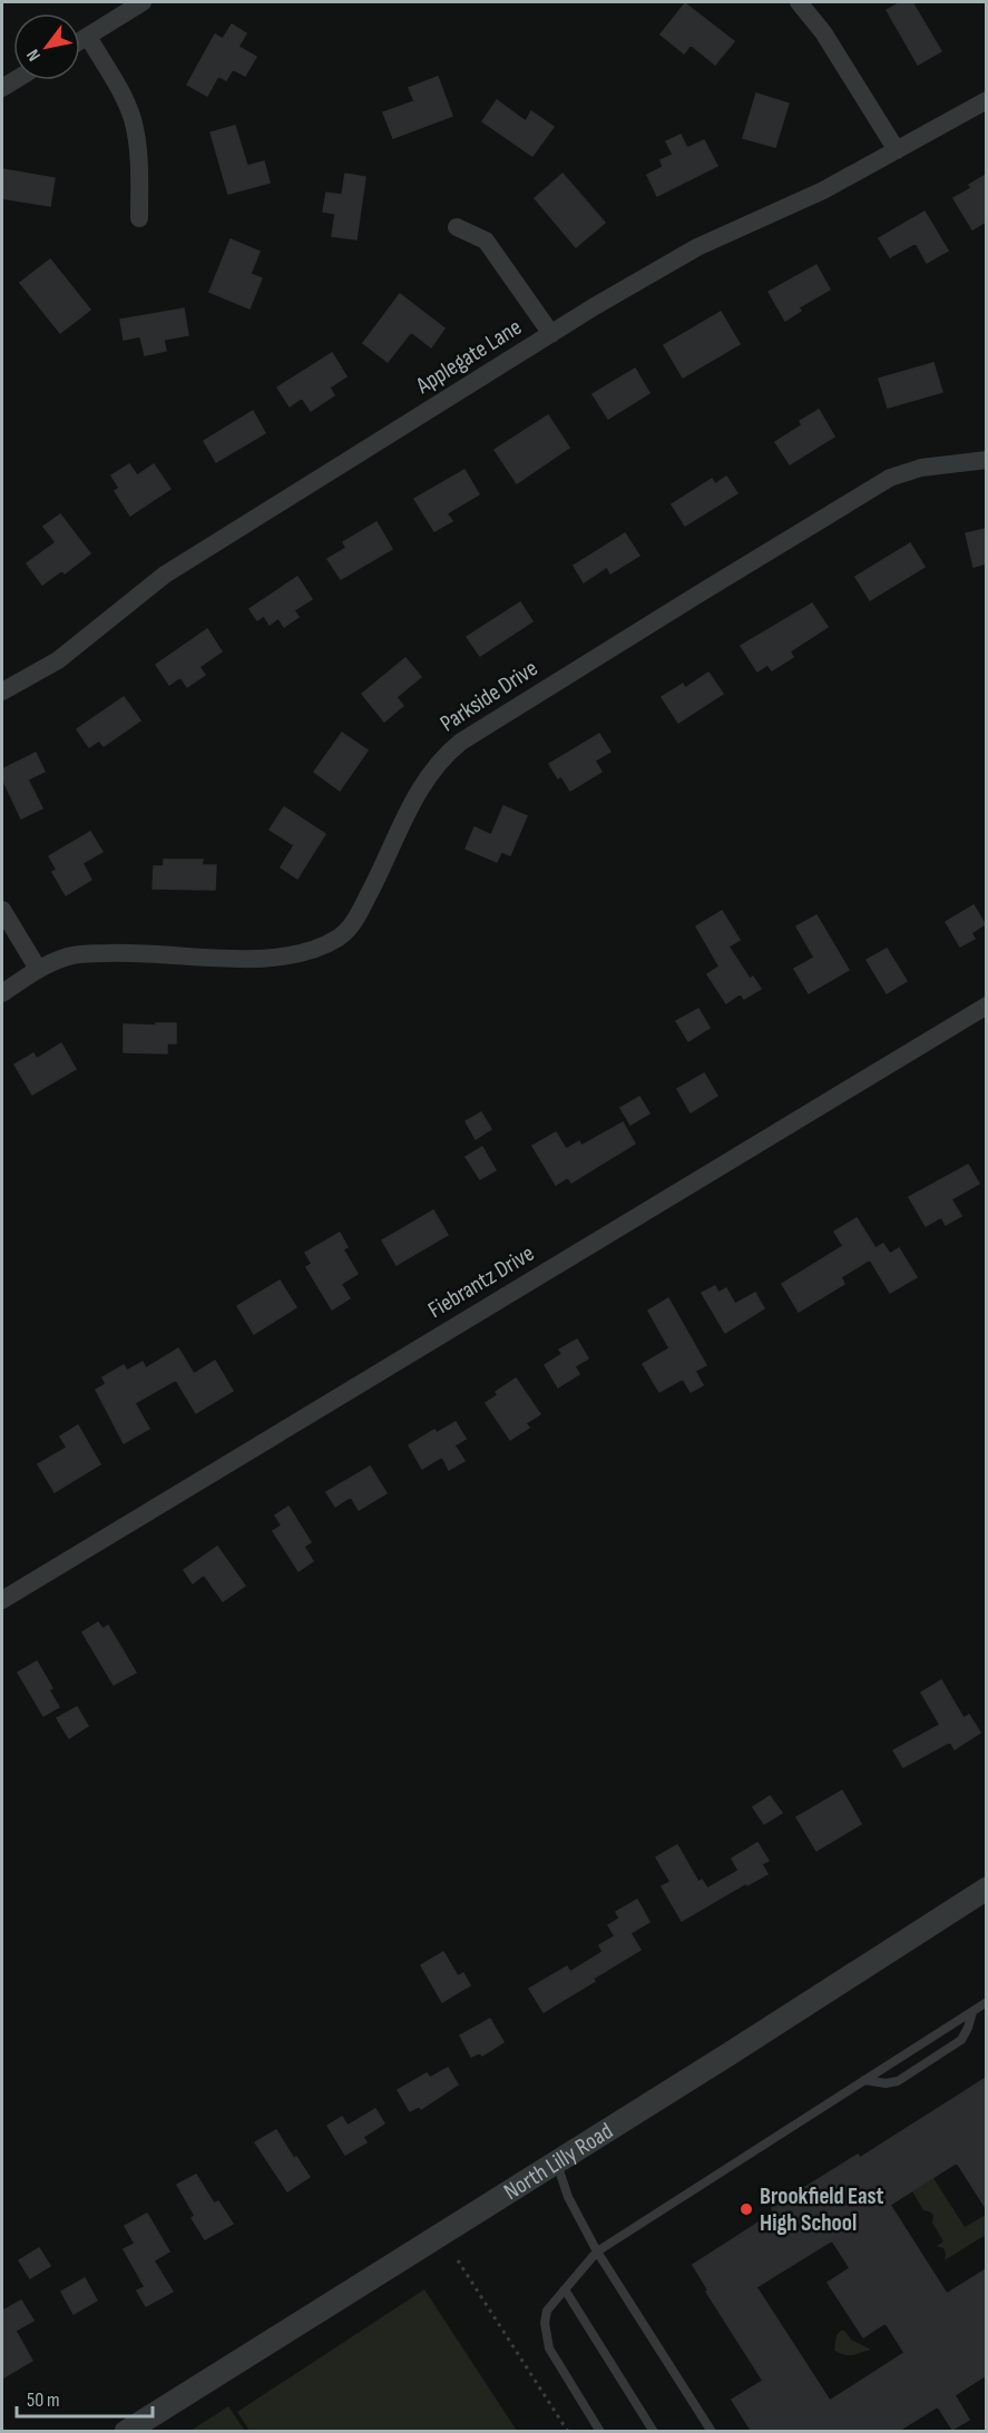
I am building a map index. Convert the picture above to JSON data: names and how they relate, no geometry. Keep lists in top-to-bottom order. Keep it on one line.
{"streets":{"street":["Applegate Lane","Parkside Drive","Fiebrantz Drive","North Lilly Road"]},"places":["Brookfield East High School"],"scale_bar":"50 m","north":"bottom left"}
